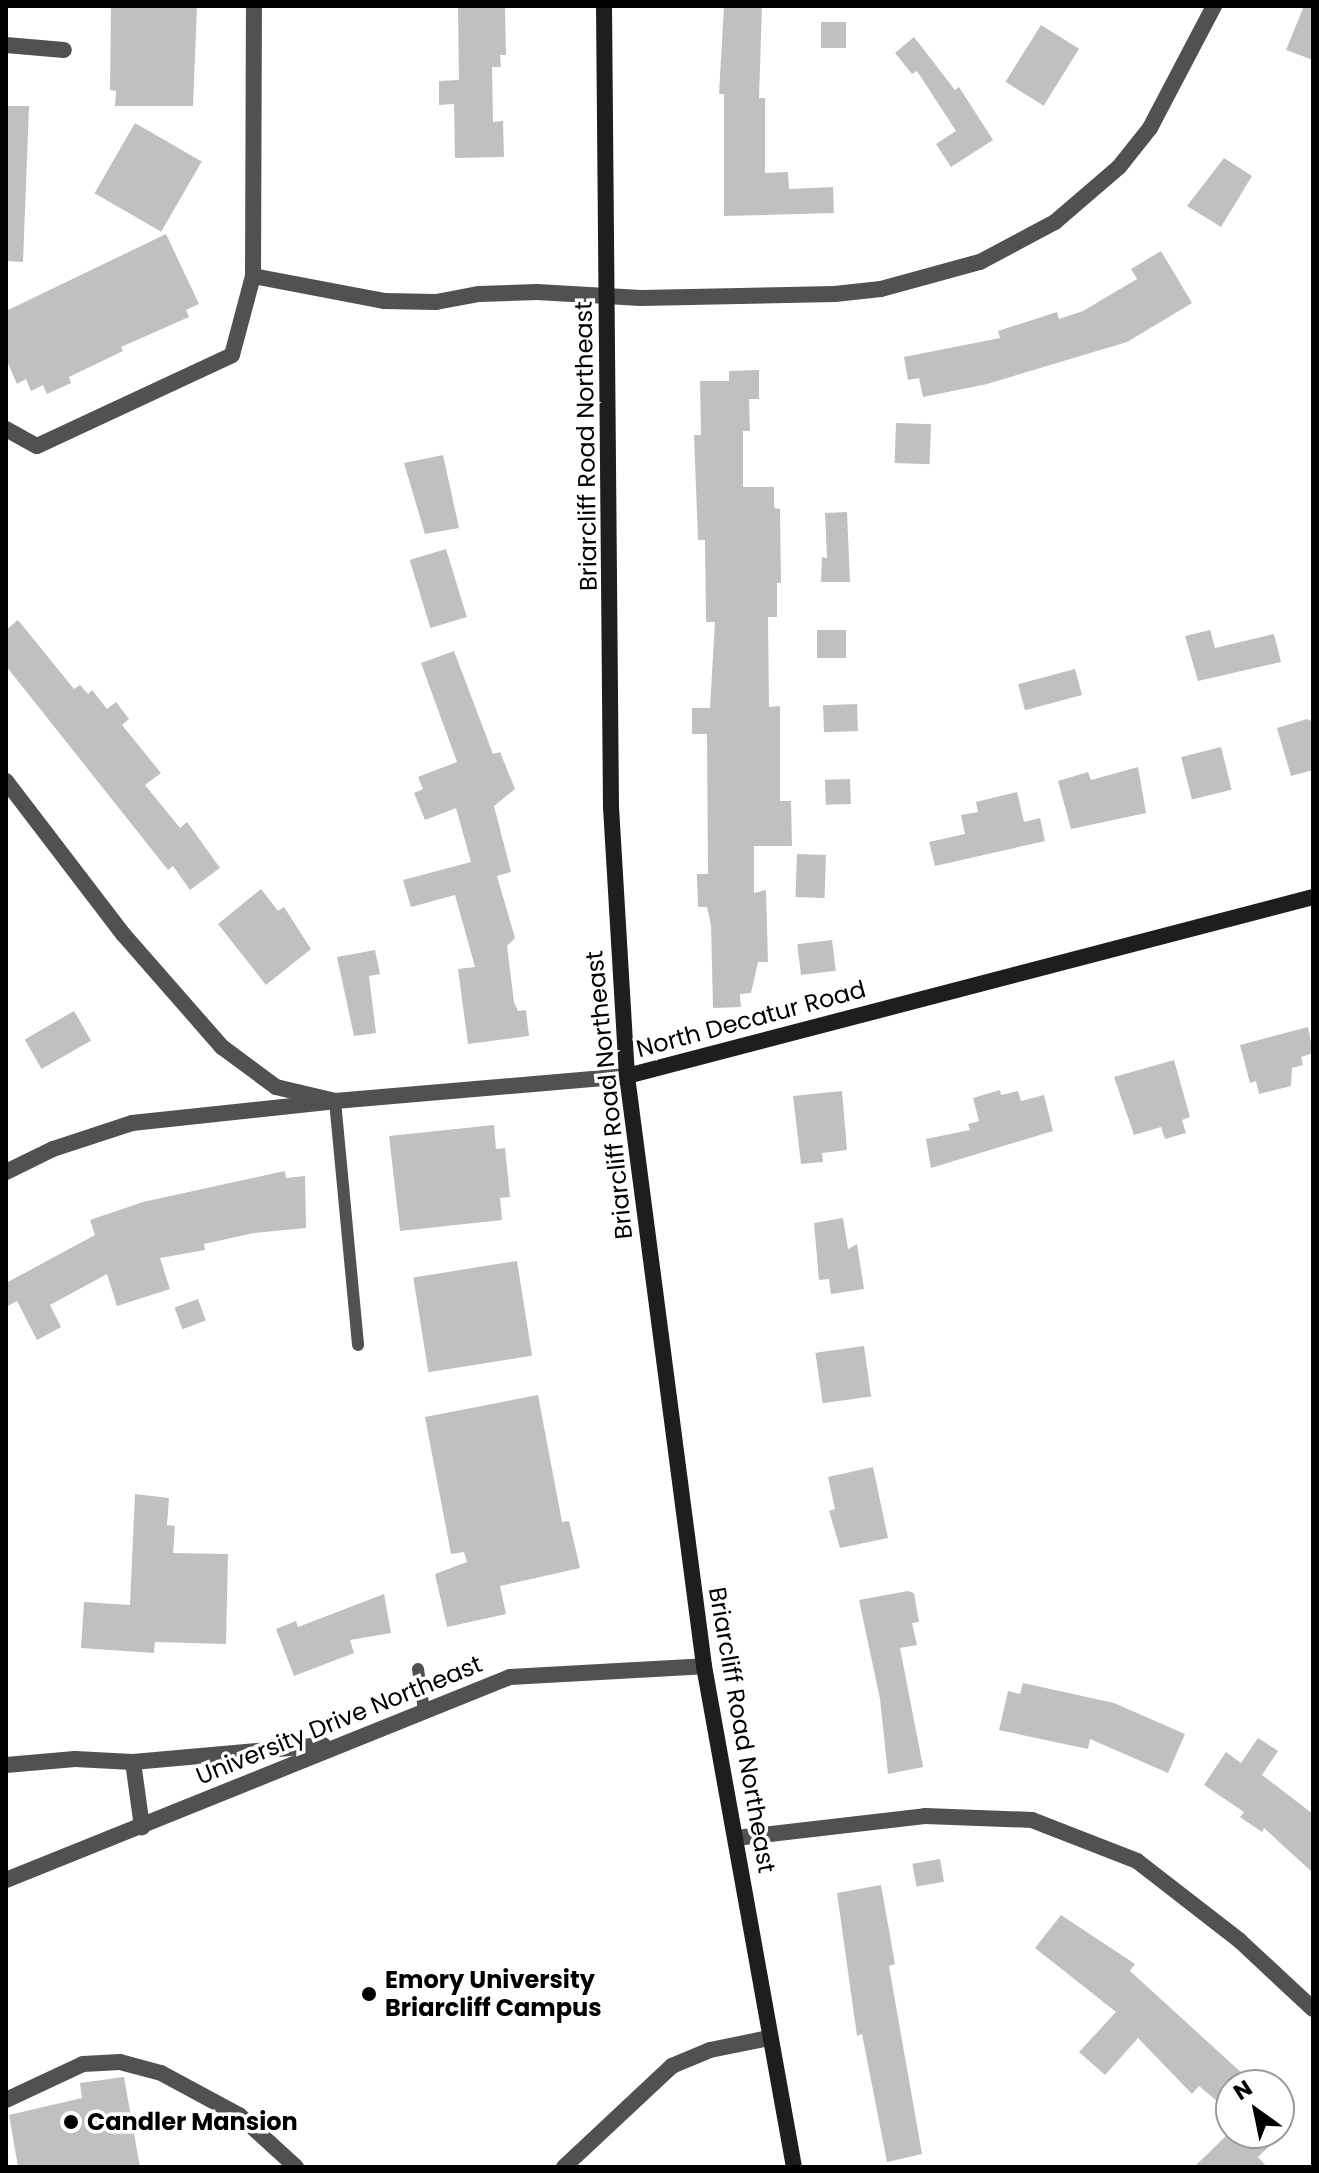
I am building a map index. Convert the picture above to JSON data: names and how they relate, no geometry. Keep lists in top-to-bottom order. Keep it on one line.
{"streets":{"main road":["Briarcliff Road Northeast","North Decatur Road"],"street":["University Drive Northeast"]},"crossings":[["Briarcliff Road Northeast","North Decatur Road"],["Briarcliff Road Northeast","University Drive Northeast"]],"places":["Emory University Briarcliff Campus","Candler Mansion"],"north":"top left"}
